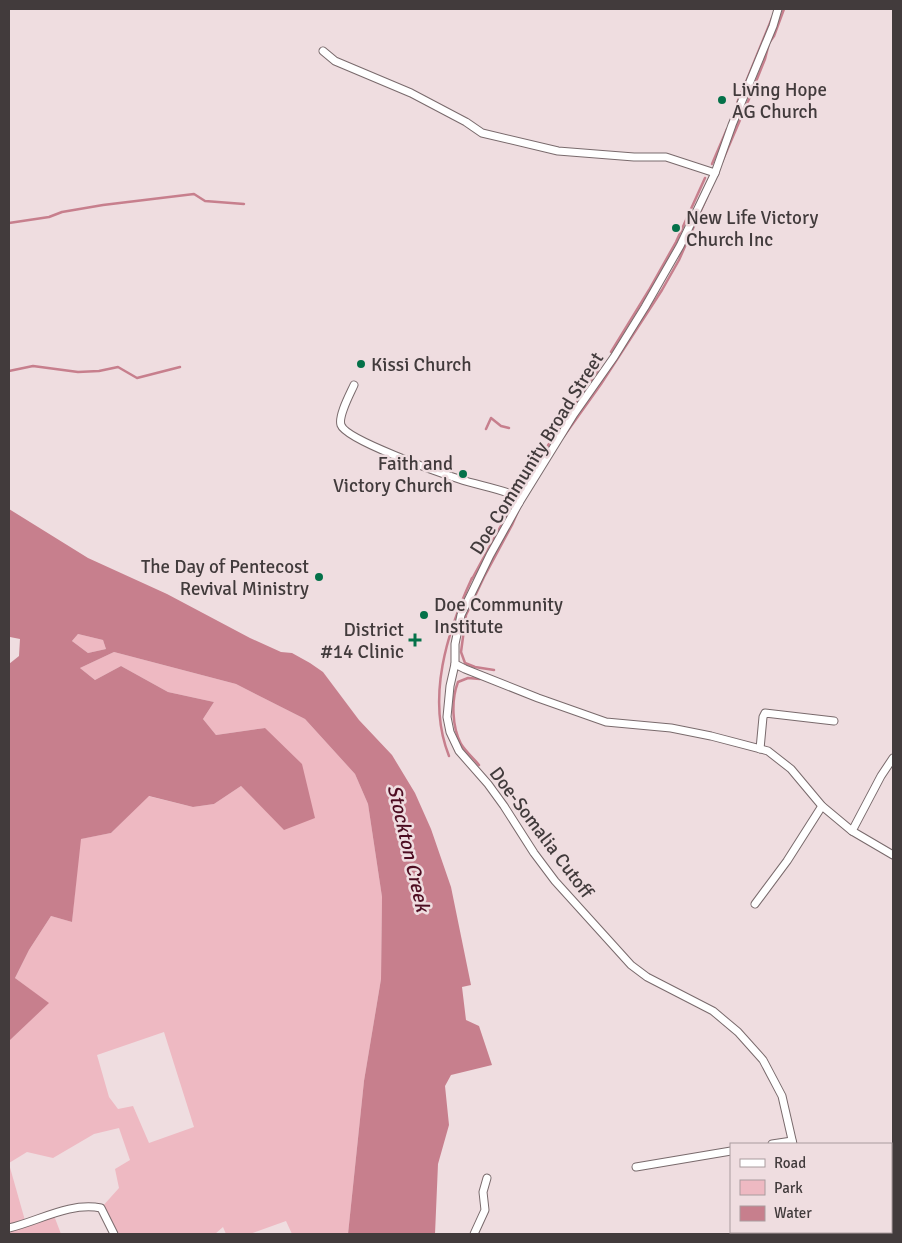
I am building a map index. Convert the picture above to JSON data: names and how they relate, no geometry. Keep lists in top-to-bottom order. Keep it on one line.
{"streets":{"street":["Doe Community Broad Street","Doe-Somalia Cutoff"]},"crossings":[["Doe Community Broad Street","Doe-Somalia Cutoff"]],"water":["Stockton Creek"],"places":{"other":["Living Hope AG Church","New Life Victory Church Inc","Kissi Church","Faith and Victory Church","The Day of Pentecost Revival Ministry","Doe Community Institute"],"health":["District #14 Clinic"]},"legend":["Road","Park","Water"]}
